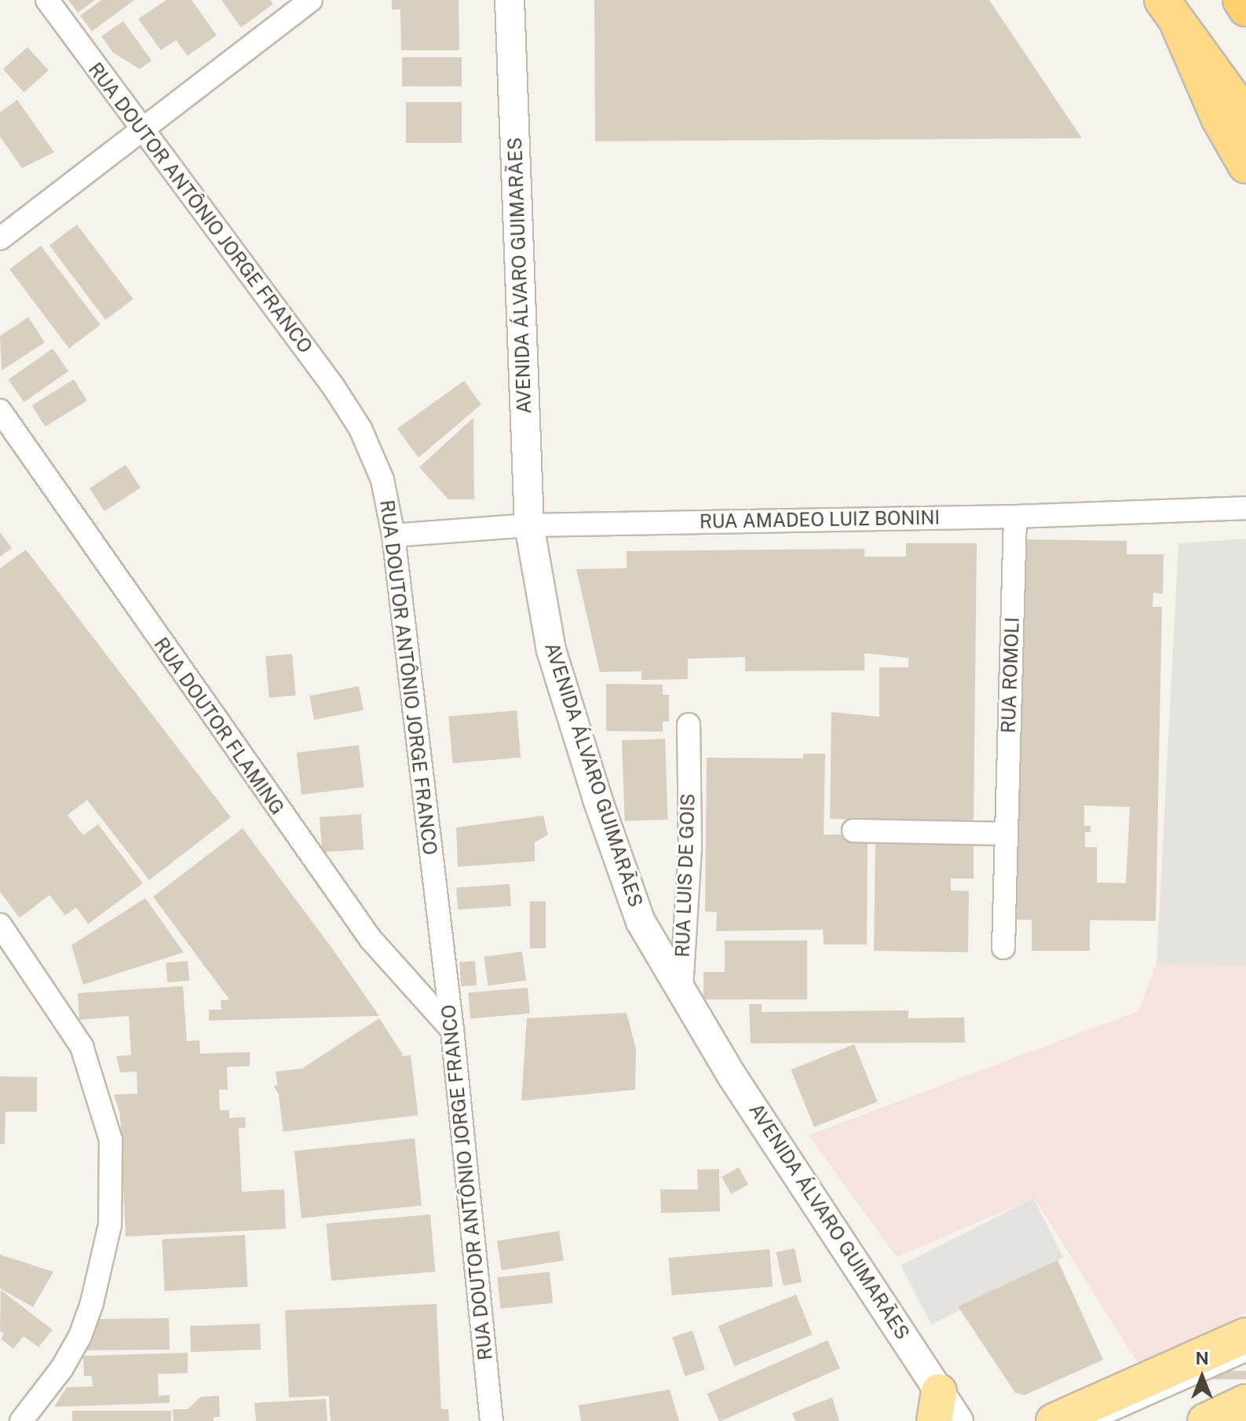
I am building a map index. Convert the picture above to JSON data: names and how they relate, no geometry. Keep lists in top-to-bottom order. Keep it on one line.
{"streets":{"street":["RUA DOUTOR ANTÔNIO JORGE FRANCO","AVENIDA ÁLVARO GUIMARÃES","RUA AMADEO LUIZ BONINI","RUA ROMOLI","RUA DOUTOR FLAMING","RUA LUIS DE GOIS"]},"crossings":[["RUA DOUTOR ANTÔNIO JORGE FRANCO","RUA AMADEO LUIZ BONINI"],["RUA DOUTOR ANTÔNIO JORGE FRANCO","RUA DOUTOR FLAMING"],["AVENIDA ÁLVARO GUIMARÃES","RUA AMADEO LUIZ BONINI"],["AVENIDA ÁLVARO GUIMARÃES","RUA LUIS DE GOIS"],["RUA AMADEO LUIZ BONINI","RUA ROMOLI"]],"north":"top"}
